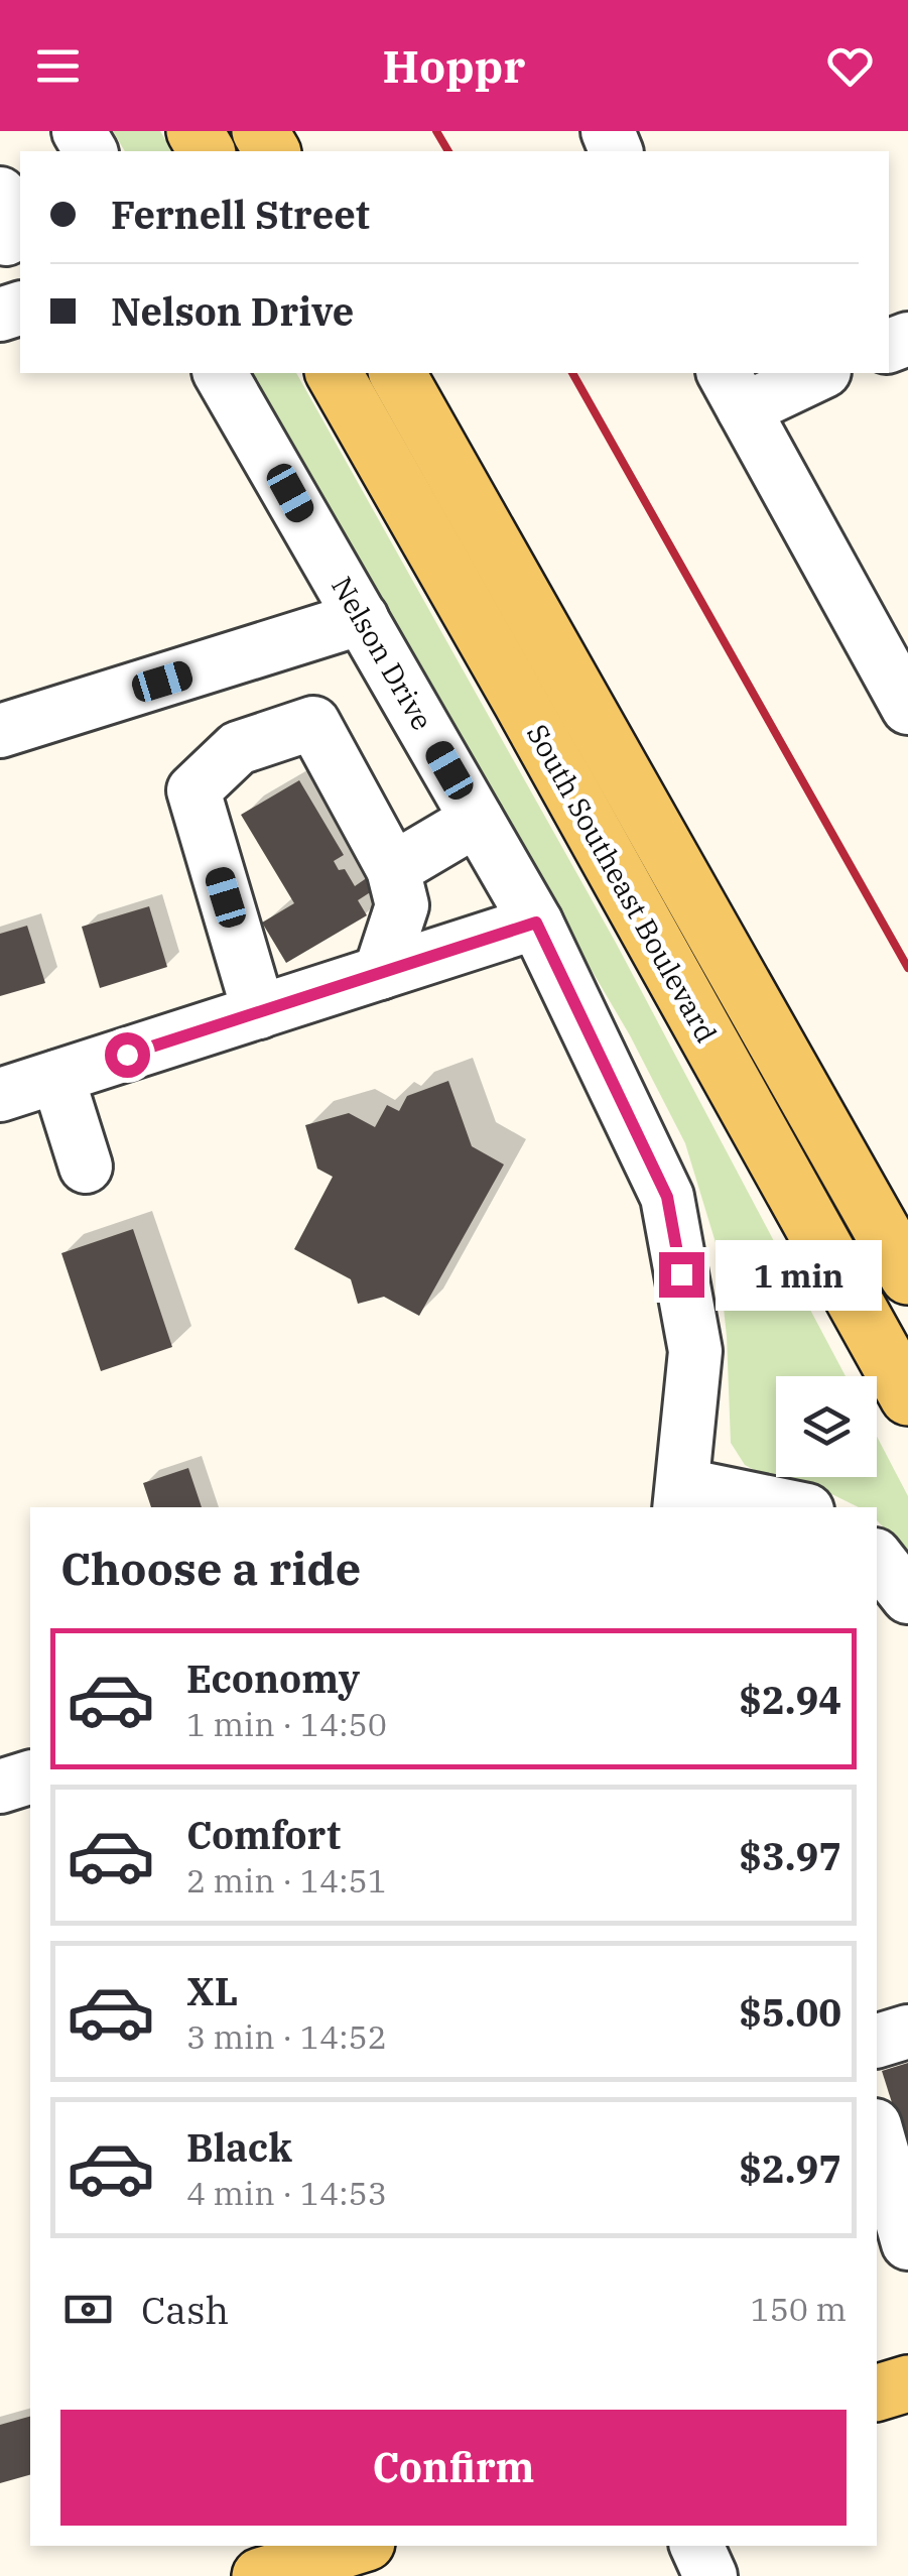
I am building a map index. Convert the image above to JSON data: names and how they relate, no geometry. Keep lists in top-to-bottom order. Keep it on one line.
{"streets":{"main road":["South Southeast Boulevard"],"street":["Nelson Drive"]},"page":{"header":"Hoppr","banner":["Fernell Street","Nelson Drive"],"bubble":"1 min","heading":"Choose a ride","list":[{"name":"Economy","note":"1 min · 14:50","value":"$2.94"},{"name":"Comfort","note":"2 min · 14:51","value":"$3.97"},{"name":"XL","note":"3 min · 14:52","value":"$5.00"},{"name":"Black","note":"4 min · 14:53","value":"$2.97"}],"pay":["Cash","150 m"],"buttons":"Confirm"}}
